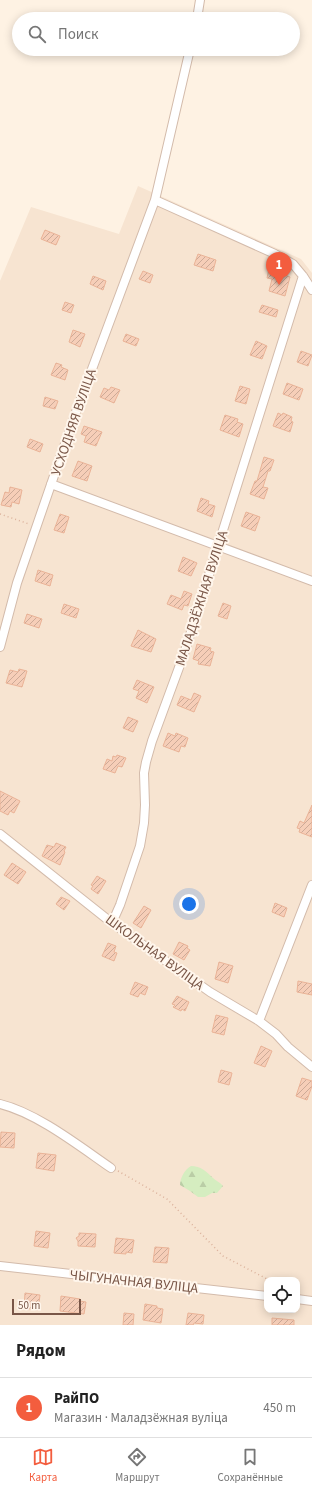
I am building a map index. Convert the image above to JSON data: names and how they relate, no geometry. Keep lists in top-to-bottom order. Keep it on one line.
{"streets":{"street":["УСХОДНЯЯ ВУЛІЦА","МАЛАДЗЁЖНАЯ ВУЛІЦА","ШКОЛЬНАЯ ВУЛІЦА","ЧЫГУНАЧНАЯ ВУЛІЦА"]},"crossings":[["МАЛАДЗЁЖНАЯ ВУЛІЦА","ШКОЛЬНАЯ ВУЛІЦА"]],"scale_bar":"50 m","page":{"search":"Поиск","pins":"1","scale":"50 m","heading":"Рядом","list":[{"mark":"1","name":"РайПО","note":"Магазин · Маладзёжная вуліца","value":"450 m"}],"nav":["Карта","Маршрут","Сохранённые"]}}
